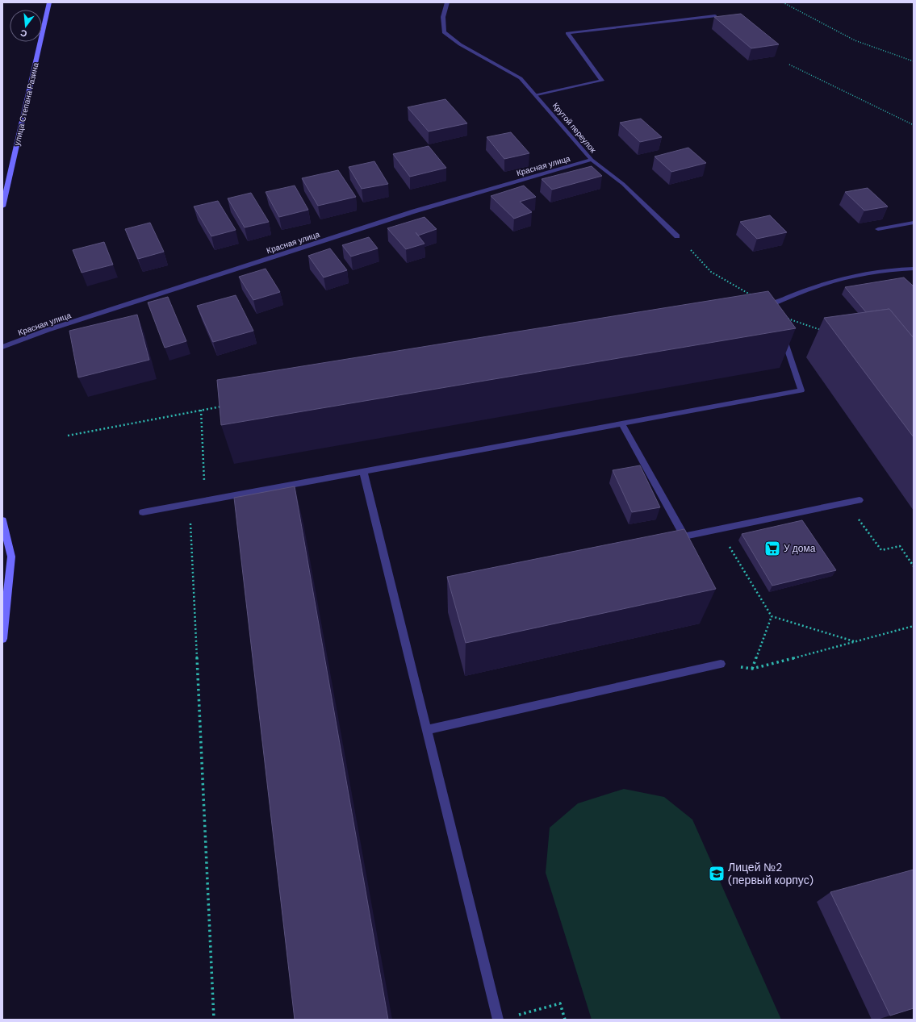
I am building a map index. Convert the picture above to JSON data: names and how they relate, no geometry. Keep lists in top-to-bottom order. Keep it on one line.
{"streets":{"main road":["улица Степана Разина"],"street":["Крутой переулок","Красная улица"]},"crossings":[["Крутой переулок","Красная улица"]],"places":{"supermarket":["У дома"],"school or university":["Лицей №2 (первый корпус)"]},"north":"bottom"}
